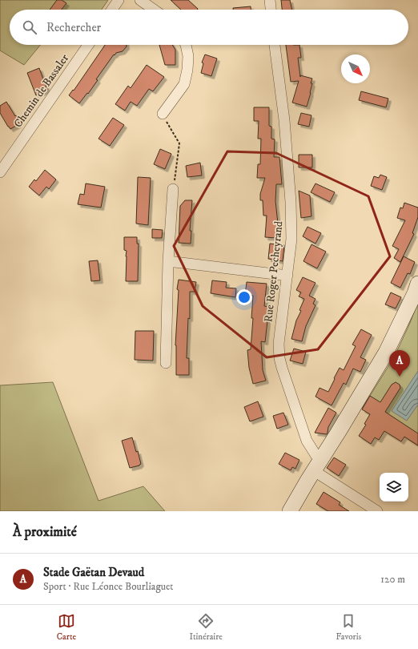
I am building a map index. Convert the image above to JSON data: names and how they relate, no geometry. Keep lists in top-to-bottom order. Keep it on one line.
{"streets":{"street":["Chemin de Bassaler","Rue Roger Pecheyrand"]},"north":"bottom right","page":{"search":"Rechercher","pins":"A","heading":"À proximité","list":[{"mark":"A","name":"Stade Gaëtan Devaud","note":"Sport · Rue Léonce Bourliaguet","value":"120 m"}],"nav":["Carte","Itinéraire","Favoris"]}}
